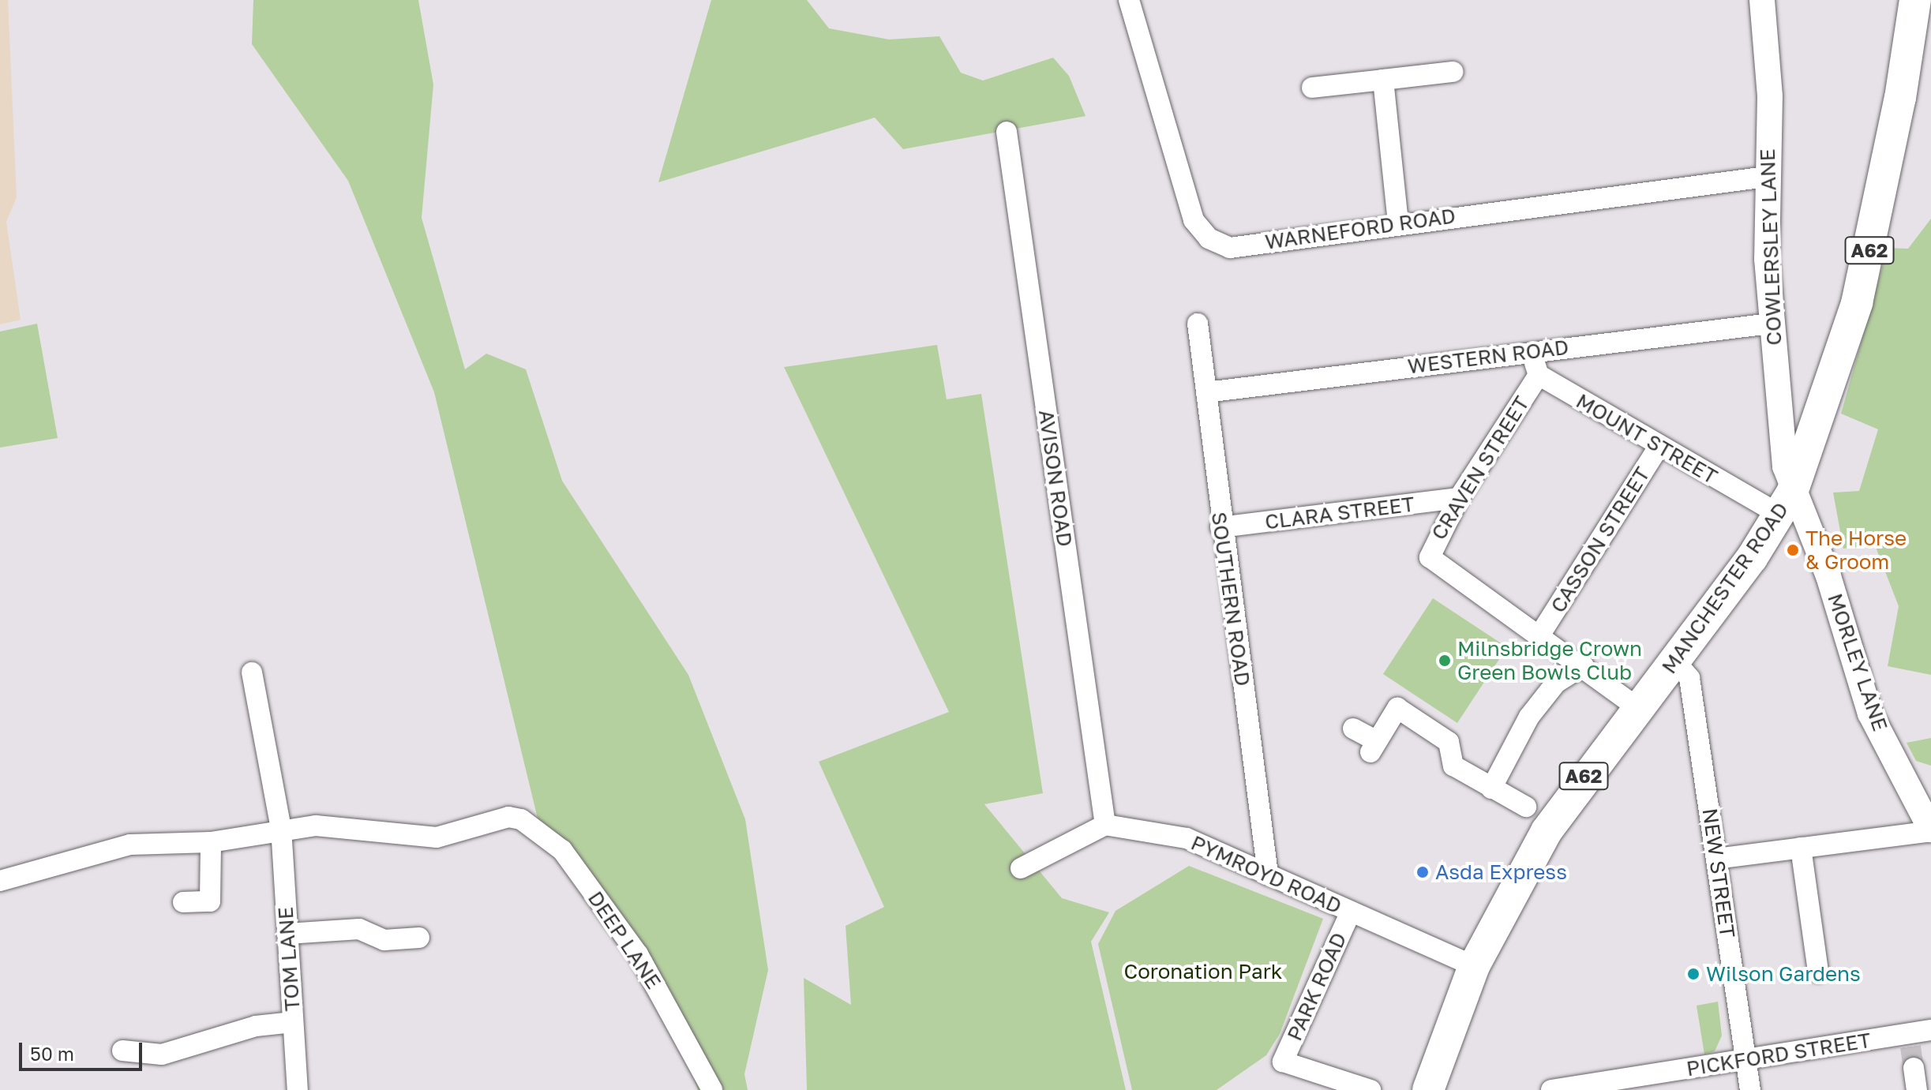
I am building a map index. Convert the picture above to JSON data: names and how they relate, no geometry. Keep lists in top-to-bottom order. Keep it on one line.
{"streets":{"main road":["A62","MANCHESTER ROAD"],"street":["WARNEFORD ROAD","COWLERSLEY LANE","WESTERN ROAD","MOUNT STREET","CRAVEN STREET","AVISON ROAD","CLARA STREET","CASSON STREET","SOUTHERN ROAD","MORLEY LANE","NEW STREET","PYMROYD ROAD","DEEP LANE","TOM LANE","PARK ROAD","PICKFORD STREET"]},"crossings":[["WARNEFORD ROAD","COWLERSLEY LANE"],["COWLERSLEY LANE","WESTERN ROAD"],["COWLERSLEY LANE","MOUNT STREET"],["COWLERSLEY LANE","MANCHESTER ROAD"],["COWLERSLEY LANE","MORLEY LANE"],["WESTERN ROAD","SOUTHERN ROAD"],["MOUNT STREET","CRAVEN STREET"],["MOUNT STREET","CASSON STREET"],["MOUNT STREET","MANCHESTER ROAD"],["MOUNT STREET","MORLEY LANE"],["CRAVEN STREET","CLARA STREET"],["CRAVEN STREET","CASSON STREET"],["AVISON ROAD","PYMROYD ROAD"],["CLARA STREET","SOUTHERN ROAD"],["MANCHESTER ROAD","MORLEY LANE"],["MANCHESTER ROAD","NEW STREET"],["MANCHESTER ROAD","PYMROYD ROAD"],["SOUTHERN ROAD","PYMROYD ROAD"],["NEW STREET","PICKFORD STREET"],["PYMROYD ROAD","PARK ROAD"],["DEEP LANE","TOM LANE"]],"parks":["Coronation Park"],"places":["The Horse & Groom","Milnsbridge Crown Green Bowls Club","Asda Express","Wilson Gardens"],"scale_bar":"50 m"}
